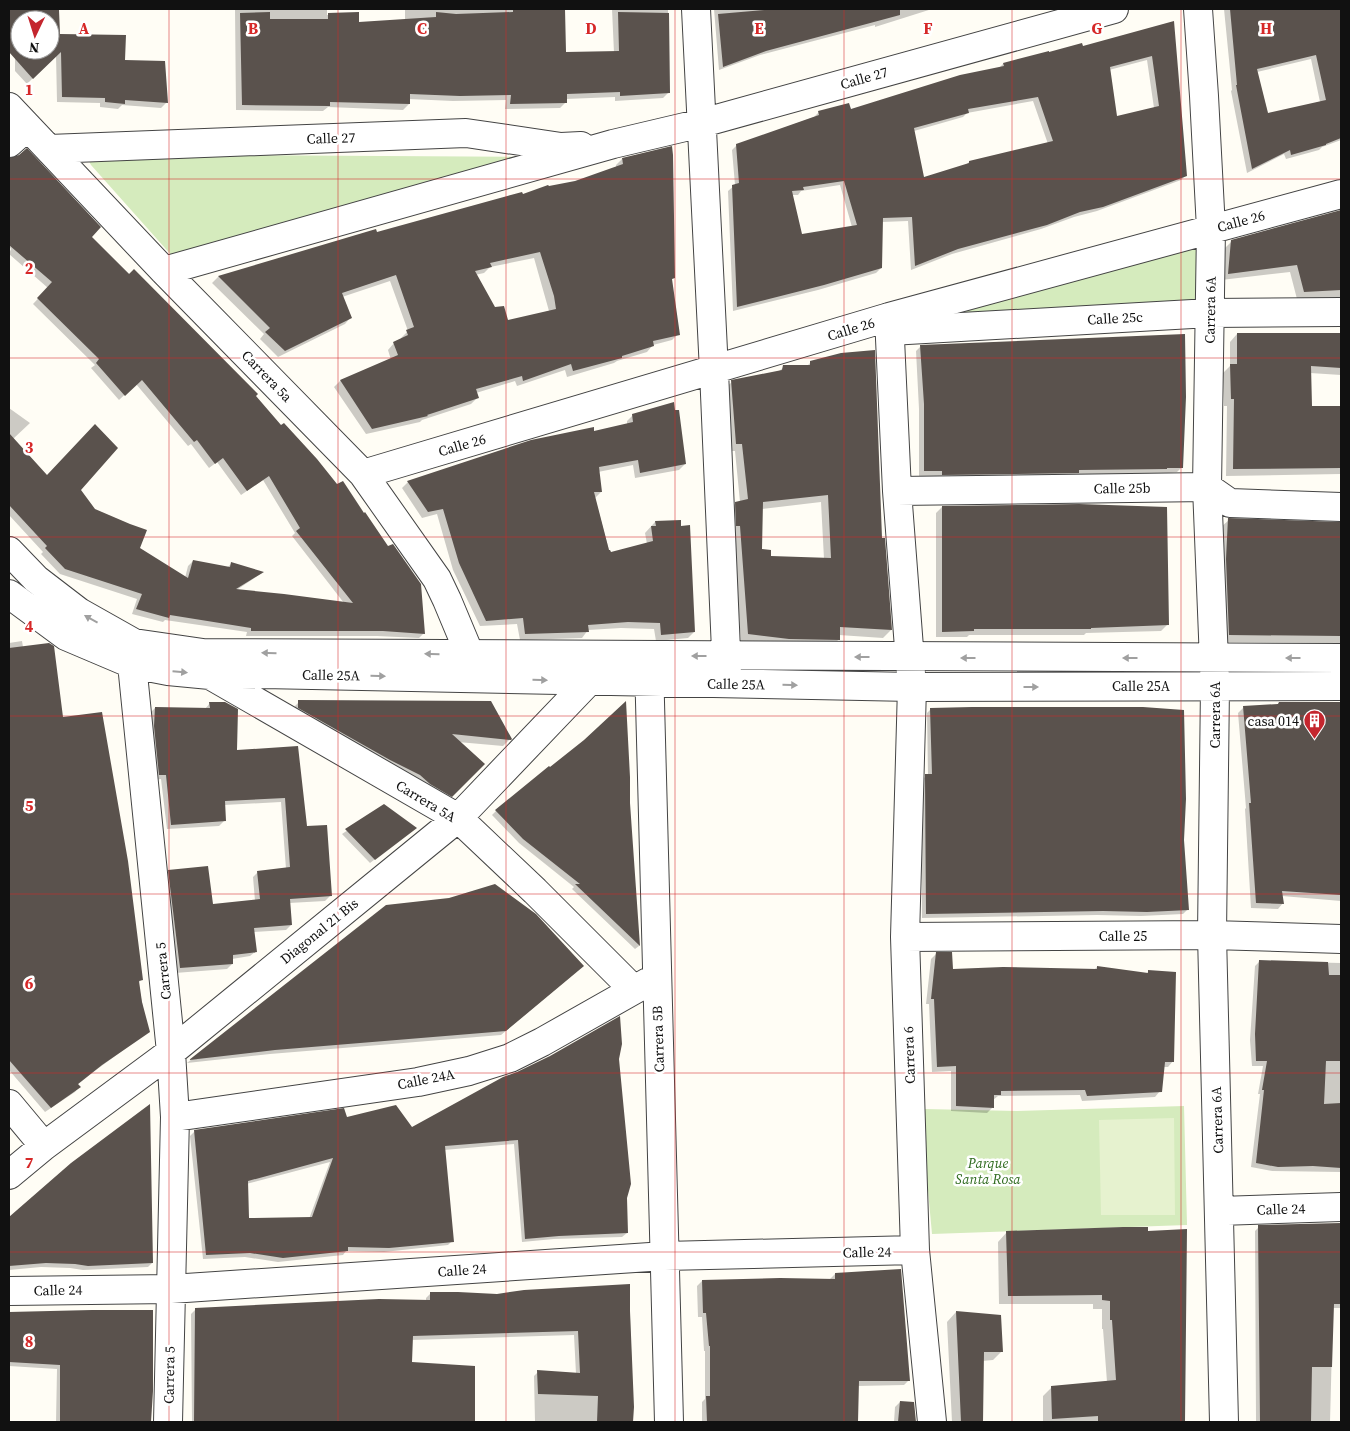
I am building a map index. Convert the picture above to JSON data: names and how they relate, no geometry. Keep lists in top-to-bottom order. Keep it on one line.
{"streets":{"street":["Calle 27","Calle 26","Carrera 6A","Calle 25c","Carrera 5a","Calle 25b","Calle 25A","Carrera 5A","Diagonal 21 Bis","Calle 25","Carrera 5","Carrera 5B","Carrera 6","Calle 24A","Calle 24"]},"crossings":[["Calle 27","Carrera 5a"],["Calle 26","Carrera 6A"],["Calle 26","Calle 25c"],["Calle 26","Carrera 5a"],["Calle 26","Carrera 6"],["Carrera 6A","Calle 25c"],["Carrera 6A","Calle 25b"],["Carrera 6A","Calle 25A"],["Carrera 6A","Calle 25"],["Carrera 6A","Calle 24"],["Calle 25c","Carrera 6"],["Carrera 5a","Calle 25A"],["Calle 25b","Carrera 6"],["Calle 25A","Carrera 5A"],["Calle 25A","Diagonal 21 Bis"],["Calle 25A","Carrera 5"],["Calle 25A","Carrera 5B"],["Calle 25A","Carrera 6"],["Carrera 5A","Diagonal 21 Bis"],["Carrera 5A","Carrera 5B"],["Carrera 5A","Calle 24A"],["Diagonal 21 Bis","Carrera 5"],["Calle 25","Carrera 6"],["Carrera 5","Calle 24A"],["Carrera 5","Calle 24"],["Carrera 5B","Calle 24A"],["Carrera 5B","Calle 24"],["Carrera 6","Calle 24"]],"parks":["Parque Santa Rosa"],"places":{"building":["casa 014"]},"north":"bottom","grid":{"columns":["A","B","C","D","E","F","G","H"],"rows":["1","2","3","4","5","6","7","8"]}}
